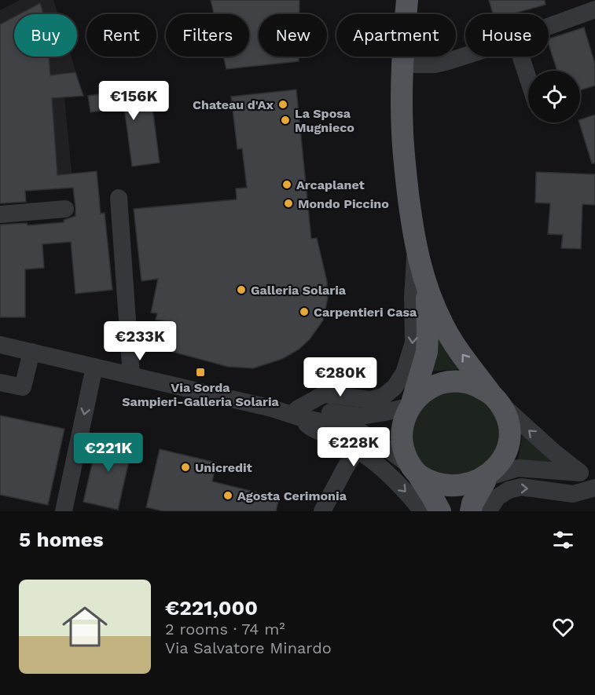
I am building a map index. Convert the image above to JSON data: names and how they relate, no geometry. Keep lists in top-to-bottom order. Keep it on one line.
{"places":{"other":["Chateau d'Ax","La Sposa Mugnieco","Arcaplanet","Mondo Piccino","Galleria Solaria","Carpentieri Casa","Unicredit","Agosta Cerimonia"],"transit":["Via Sorda Sampieri-Galleria Solaria"]},"page":{"chip":["Buy","Rent","Filters","New","Apartment","House"],"price":["€156K","€233K","€280K","€228K","€221K"],"heading":"5 homes","list":[{"name":"€221,000","note":"2 rooms · 74 m² · Via Salvatore Minardo"}]}}
